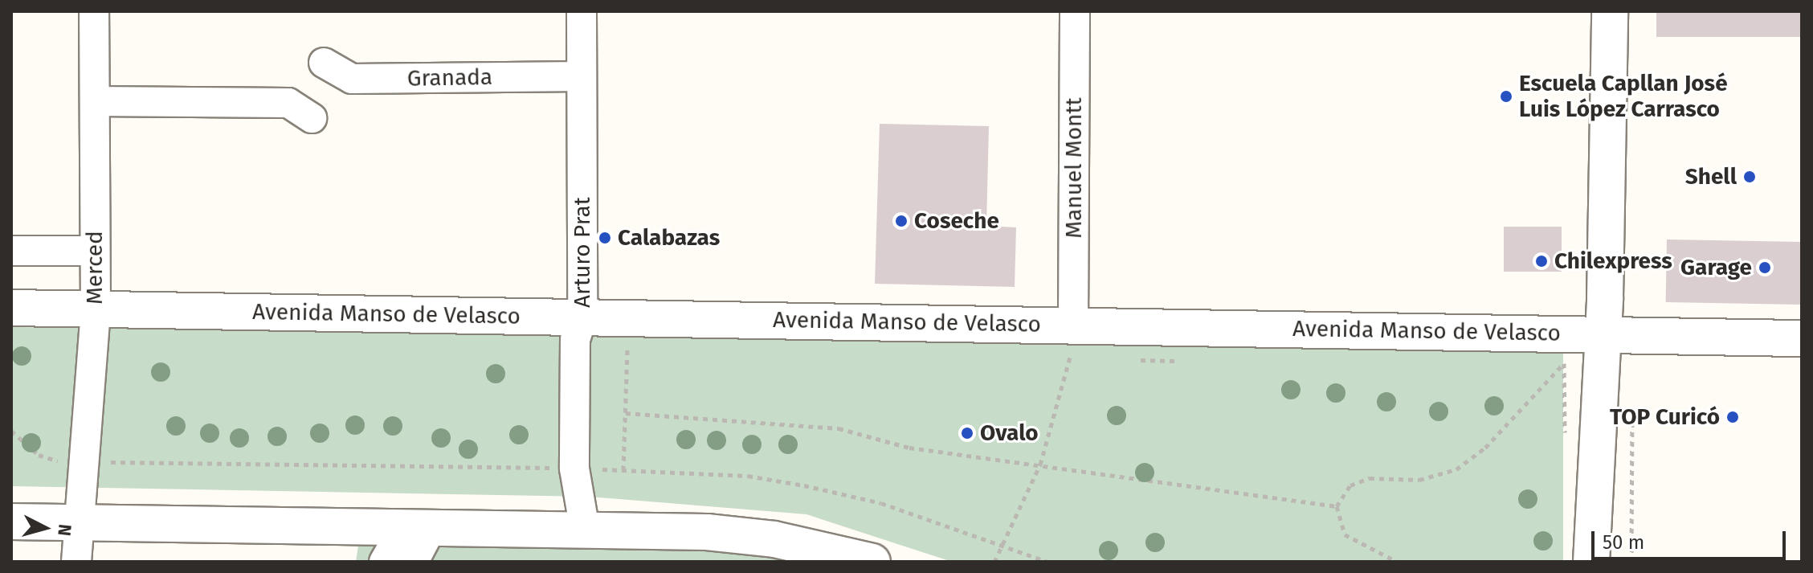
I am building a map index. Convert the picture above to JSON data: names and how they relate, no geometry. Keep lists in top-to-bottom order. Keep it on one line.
{"streets":{"main road":["Avenida Manso de Velasco"],"street":["Granada","Manuel Montt","Arturo Prat","Merced"]},"crossings":[["Granada","Arturo Prat"],["Manuel Montt","Avenida Manso de Velasco"],["Arturo Prat","Avenida Manso de Velasco"],["Merced","Avenida Manso de Velasco"]],"places":["Escuela Capllan José Luis López Carrasco","Shell","Coseche","Calabazas","Chilexpress","Garage","TOP Curicó","Ovalo"],"scale_bar":"50 m","north":"right"}
